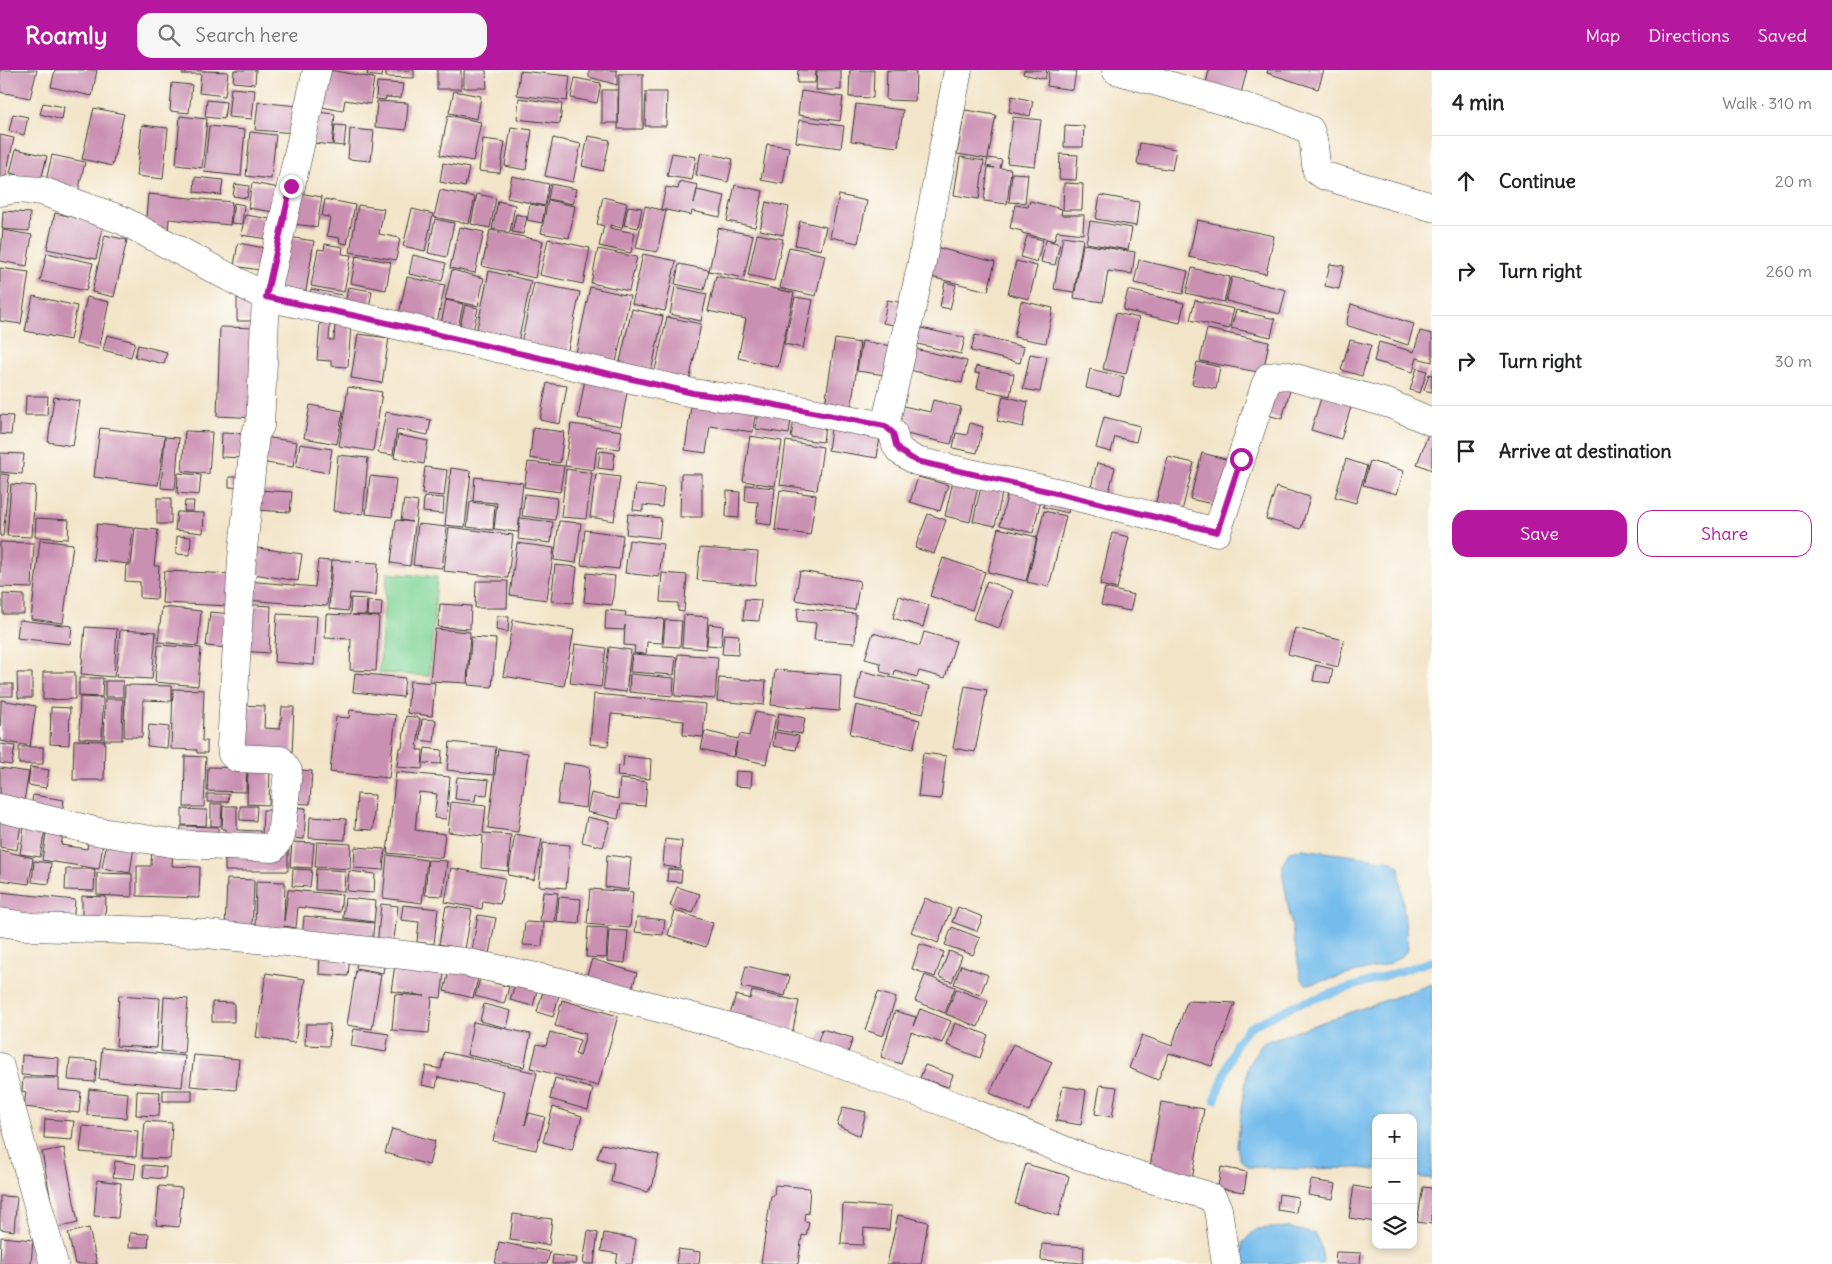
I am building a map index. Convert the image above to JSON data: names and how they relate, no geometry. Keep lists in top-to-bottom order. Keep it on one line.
{"page":{"header":"Roamly","search":"Search here","nav":["Map","Directions","Saved"],"heading":["4 min","Walk · 310 m"],"list":[["Continue","20 m"],["Turn right","260 m"],["Turn right","30 m"],"Arrive at destination"],"buttons":["Save","Share"],"map_buttons":["+","−"]}}
